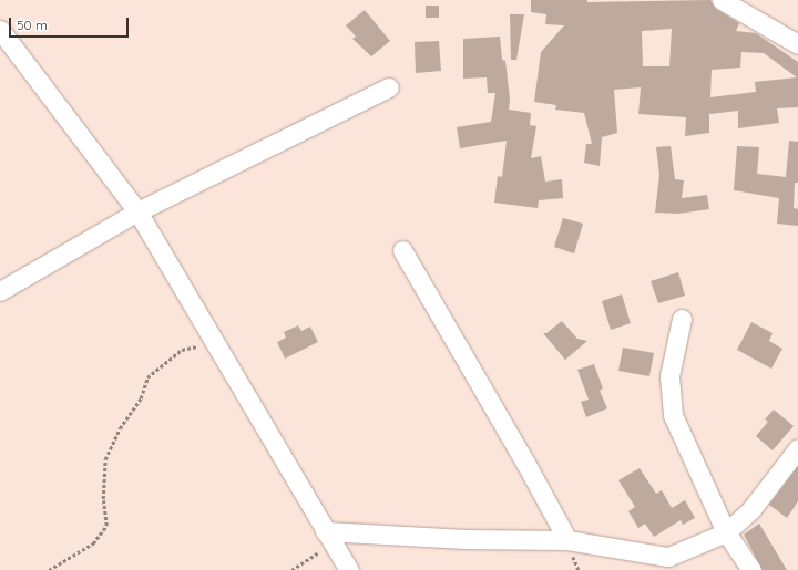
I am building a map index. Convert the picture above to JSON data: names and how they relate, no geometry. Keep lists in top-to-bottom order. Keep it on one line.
{"scale_bar":"50 m"}
